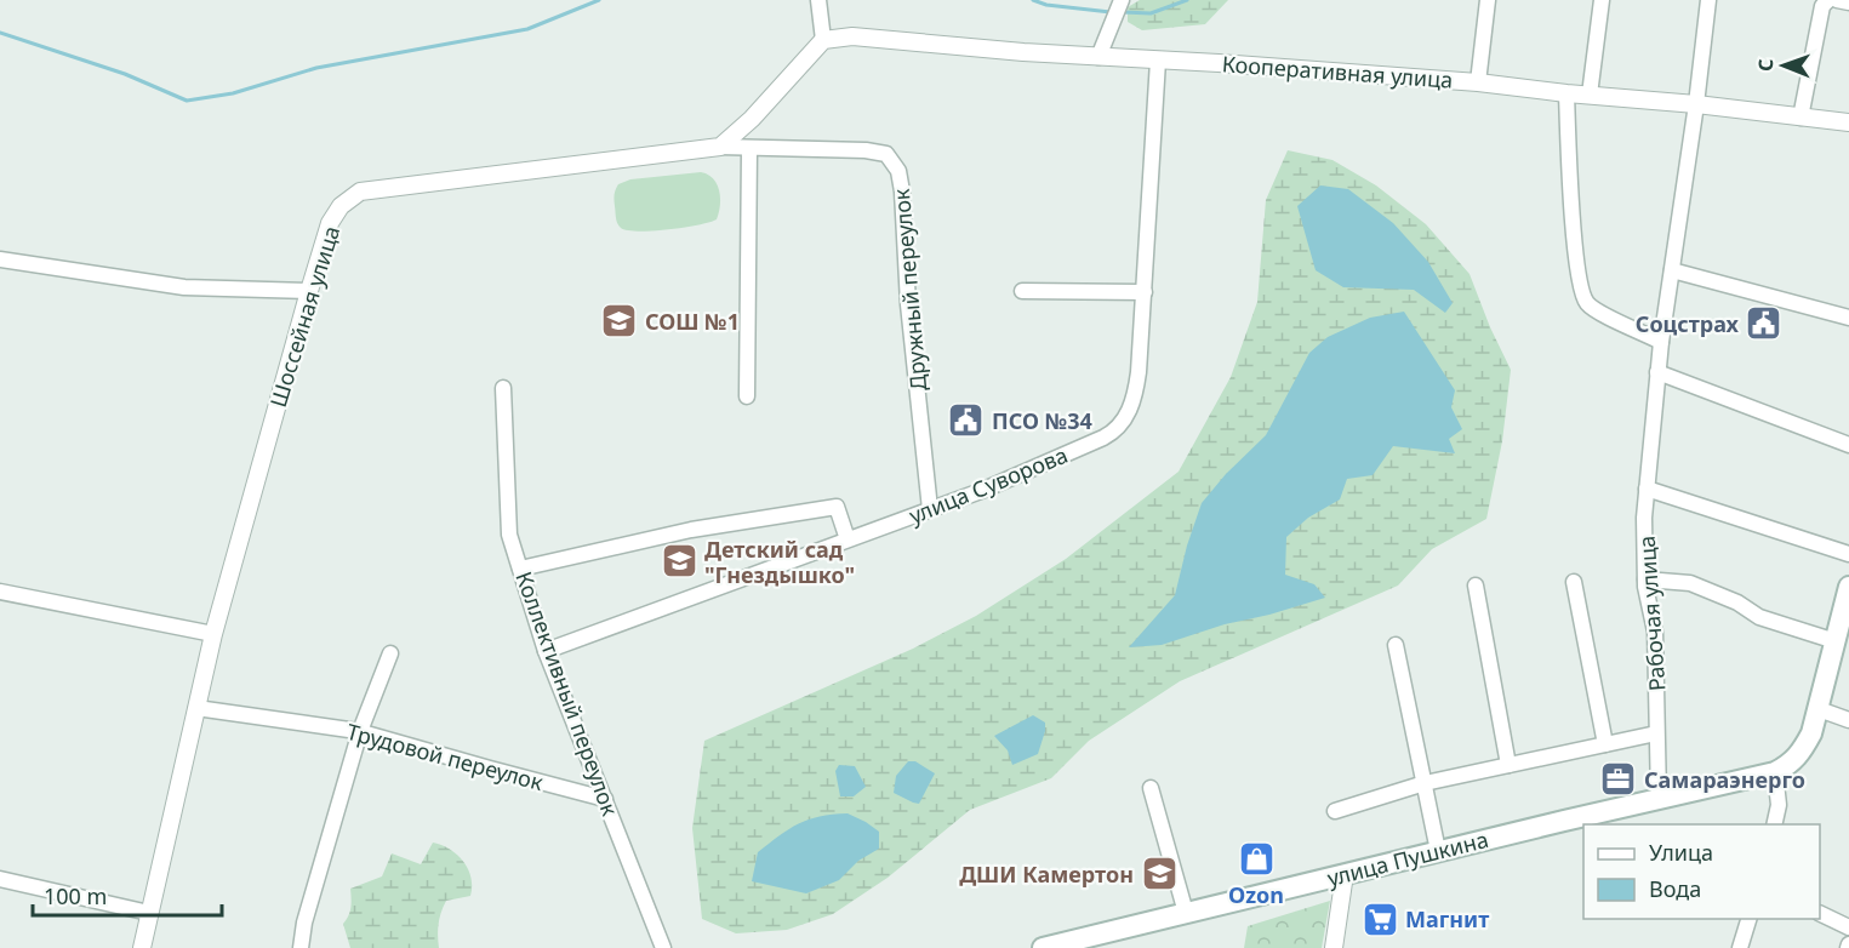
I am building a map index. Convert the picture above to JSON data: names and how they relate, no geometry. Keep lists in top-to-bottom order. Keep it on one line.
{"streets":{"main road":["улица Пушкина"],"street":["Кооперативная улица","Дружный переулок","Шоссейная улица","улица Суворова","Рабочая улица","Коллективный переулок","Трудовой переулок"]},"crossings":[["Кооперативная улица","улица Суворова"],["Кооперативная улица","Рабочая улица"],["Дружный переулок","Шоссейная улица"],["Дружный переулок","улица Суворова"],["Шоссейная улица","Трудовой переулок"],["улица Суворова","Коллективный переулок"],["Рабочая улица","улица Пушкина"],["Коллективный переулок","Трудовой переулок"]],"places":{"school or university":["СОШ №1","Детский сад \"Гнездышко\"","ДШИ Камертон"],"public building":["Соцстрах","ПСО №34"],"office":["Самараэнерго"],"shop":["Ozon"],"supermarket":["Магнит"]},"legend":["Улица","Вода"],"scale_bar":"100 m","north":"left"}
